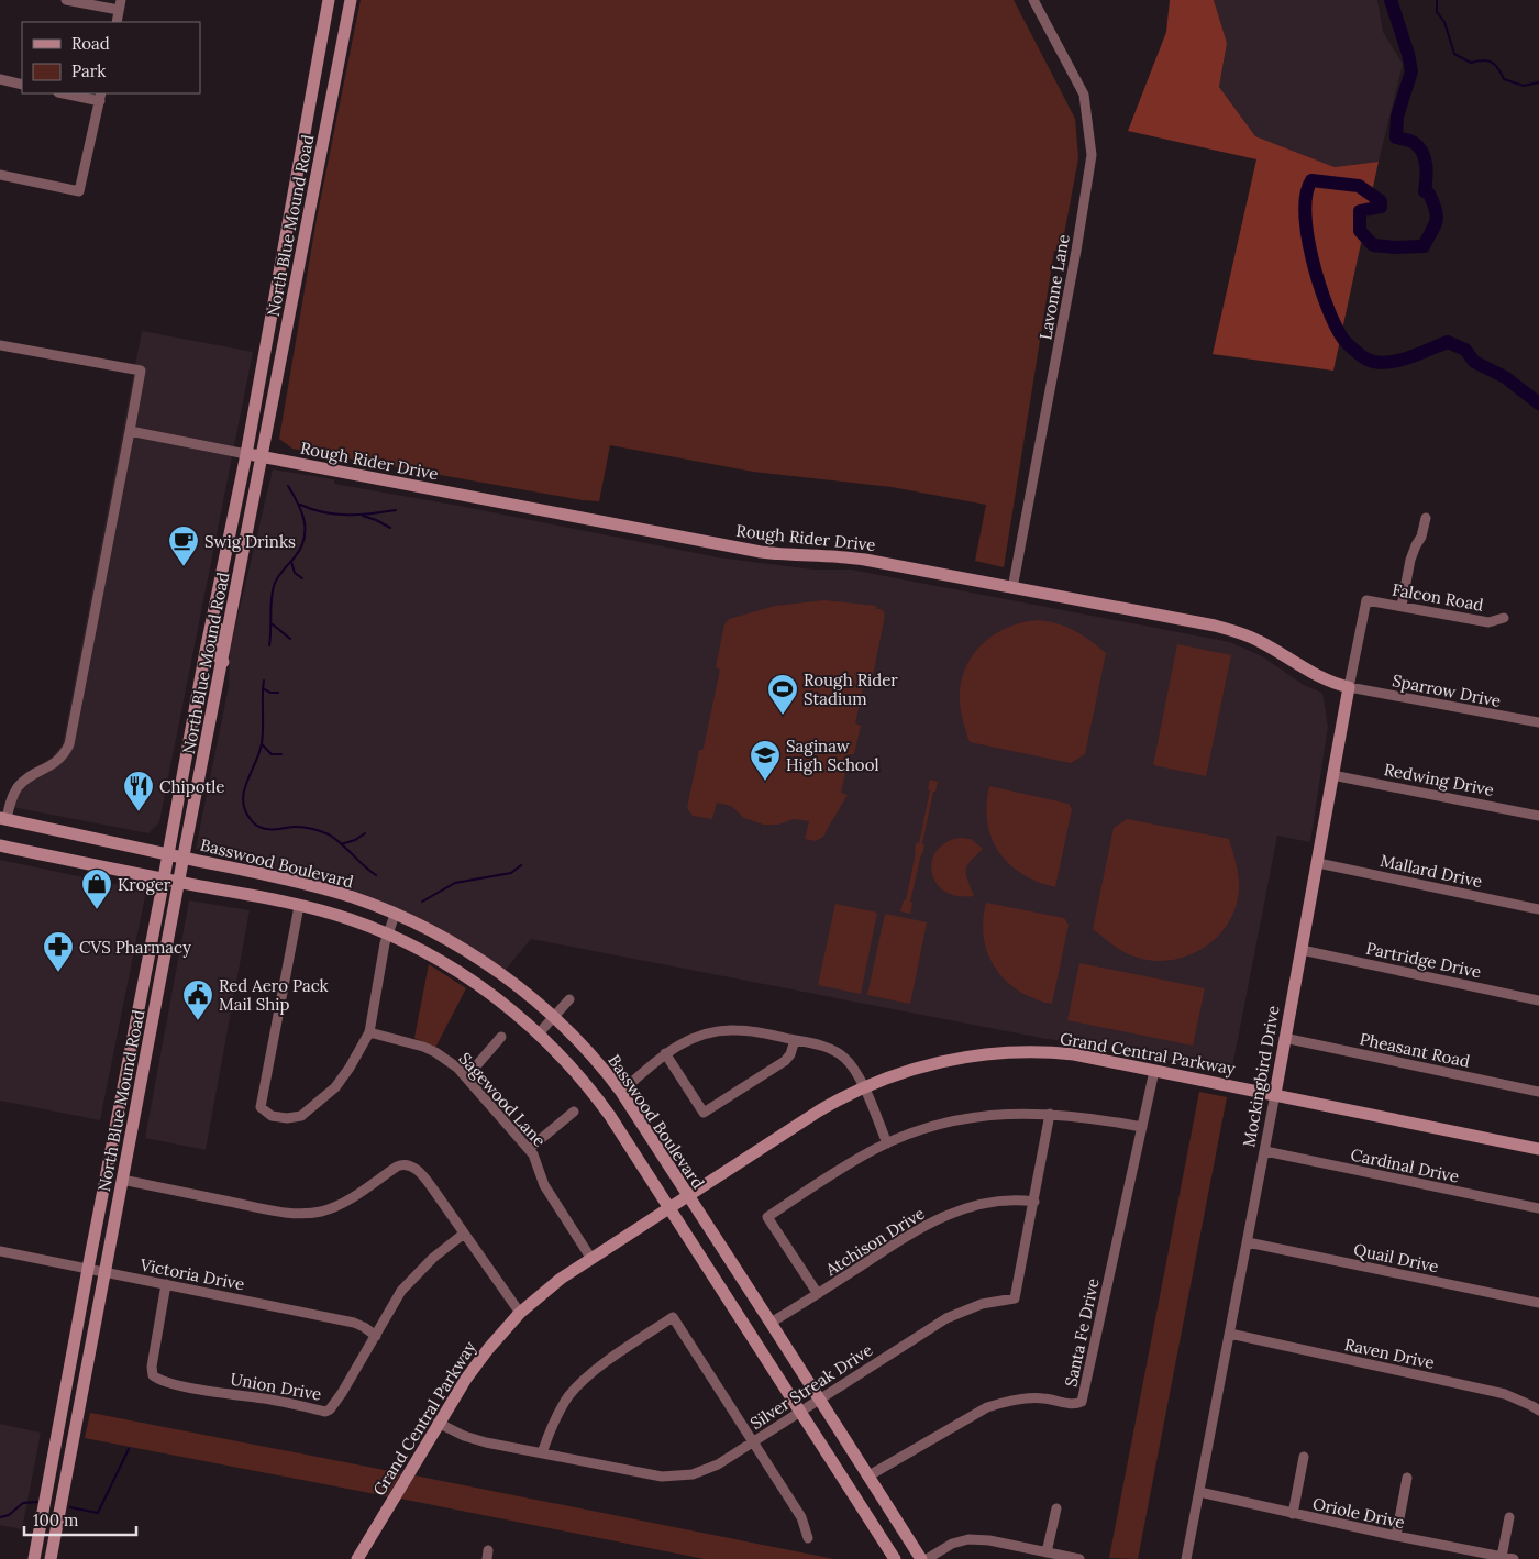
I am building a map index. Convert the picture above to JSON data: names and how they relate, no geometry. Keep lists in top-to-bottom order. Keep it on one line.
{"streets":{"main road":["North Blue Mound Road","Rough Rider Drive","Basswood Boulevard","Grand Central Parkway","Mockingbird Drive"],"street":["Lavonne Lane","Falcon Road","Sparrow Drive","Redwing Drive","Mallard Drive","Partridge Drive","Pheasant Road","Sagewood Lane","Cardinal Drive","Atchison Drive","Quail Drive","Victoria Drive","Santa Fe Drive","Raven Drive","Union Drive","Silver Streak Drive","Oriole Drive"]},"crossings":[["North Blue Mound Road","Rough Rider Drive"],["North Blue Mound Road","Basswood Boulevard"],["North Blue Mound Road","Victoria Drive"],["Lavonne Lane","Rough Rider Drive"],["Rough Rider Drive","Sparrow Drive"],["Rough Rider Drive","Mockingbird Drive"],["Falcon Road","Mockingbird Drive"],["Sparrow Drive","Mockingbird Drive"],["Redwing Drive","Mockingbird Drive"],["Basswood Boulevard","Grand Central Parkway"],["Basswood Boulevard","Atchison Drive"],["Basswood Boulevard","Santa Fe Drive"],["Basswood Boulevard","Silver Streak Drive"],["Mallard Drive","Mockingbird Drive"],["Partridge Drive","Mockingbird Drive"],["Pheasant Road","Mockingbird Drive"],["Grand Central Parkway","Mockingbird Drive"],["Grand Central Parkway","Sagewood Lane"],["Grand Central Parkway","Santa Fe Drive"],["Grand Central Parkway","Silver Streak Drive"],["Mockingbird Drive","Cardinal Drive"],["Mockingbird Drive","Quail Drive"],["Mockingbird Drive","Raven Drive"],["Mockingbird Drive","Oriole Drive"],["Atchison Drive","Silver Streak Drive"],["Victoria Drive","Union Drive"]],"places":{"cafe":["Swig Drinks"],"sports":["Rough Rider Stadium"],"school or university":["Saginaw High School"],"restaurant":["Chipotle"],"shop":["Kroger"],"pharmacy":["CVS Pharmacy"],"public building":["Red Aero Pack Mail Ship"]},"legend":["Road","Park"],"scale_bar":"100 m"}
